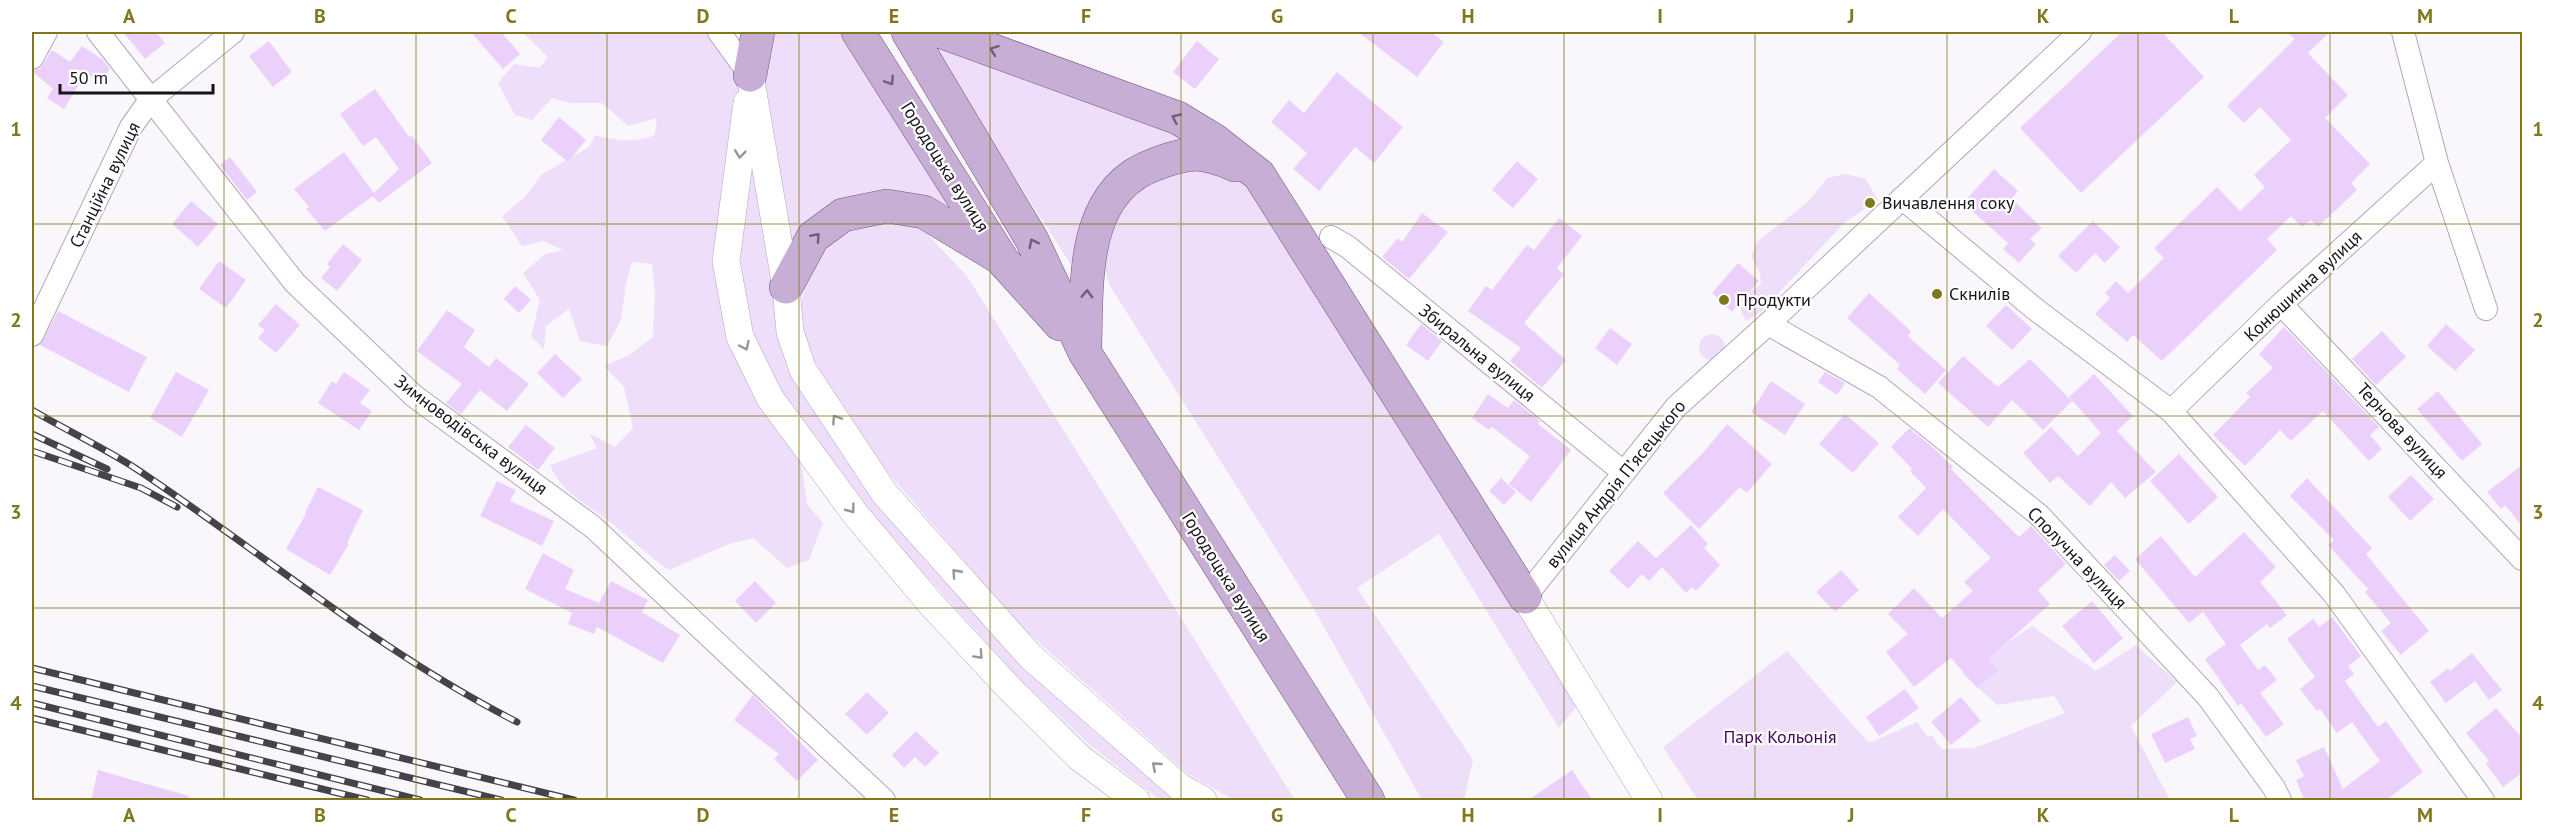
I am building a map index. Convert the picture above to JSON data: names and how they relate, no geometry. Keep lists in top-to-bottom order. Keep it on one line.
{"streets":{"main road":["Городоцька вулиця"],"street":["Станційна вулиця","Конюшинна вулиця","Збиральна вулиця","Тернова вулиця","Зимноводівська вулиця","вулиця Андрія Пʼясецького","Сполучна вулиця"]},"crossings":[["Станційна вулиця","Зимноводівська вулиця"],["Конюшинна вулиця","Тернова вулиця"],["Збиральна вулиця","вулиця Андрія Пʼясецького"],["вулиця Андрія Пʼясецького","Сполучна вулиця"]],"parks":["Парк Кольонія"],"places":["Вичавлення соку","Скнилів","Продукти"],"scale_bar":"50 m","grid":{"columns":["A","B","C","D","E","F","G","H","I","J","K","L","M"],"rows":["1","2","3","4"]}}
